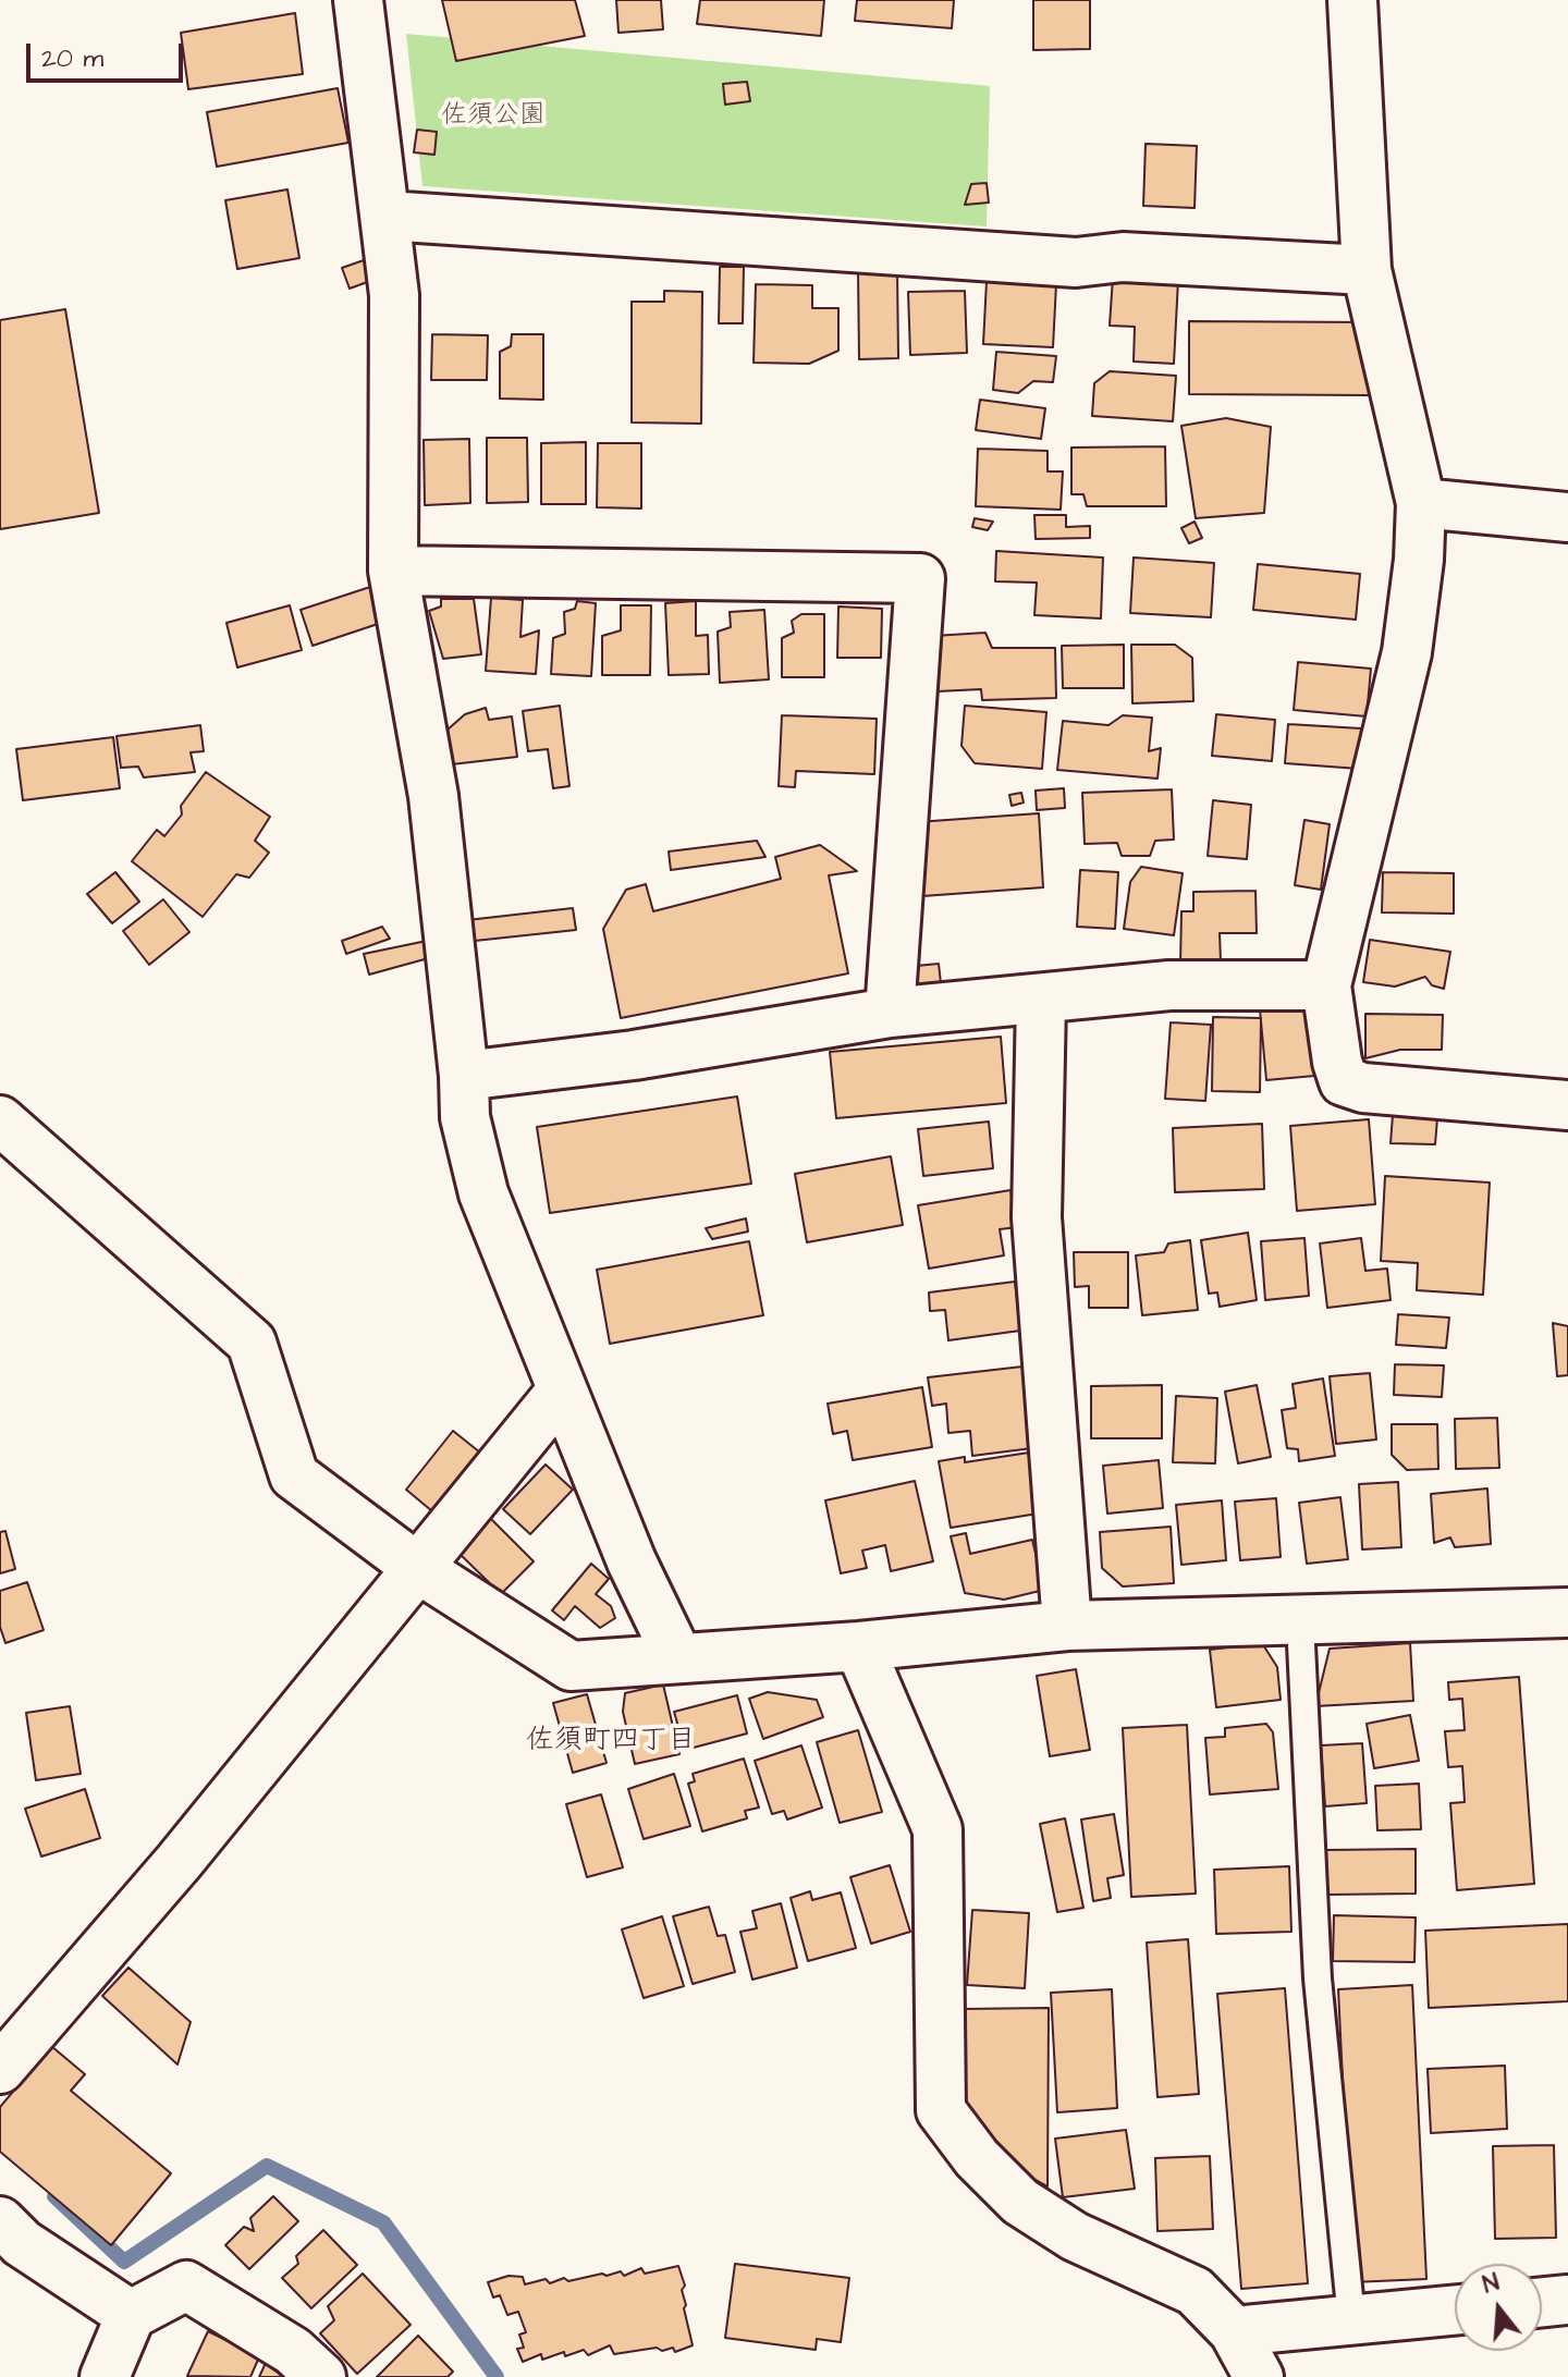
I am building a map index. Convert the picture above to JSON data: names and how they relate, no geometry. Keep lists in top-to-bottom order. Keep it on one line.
{"districts":["佐須町四丁目"],"parks":["佐須公園"],"scale_bar":"20 m","north":"top"}
